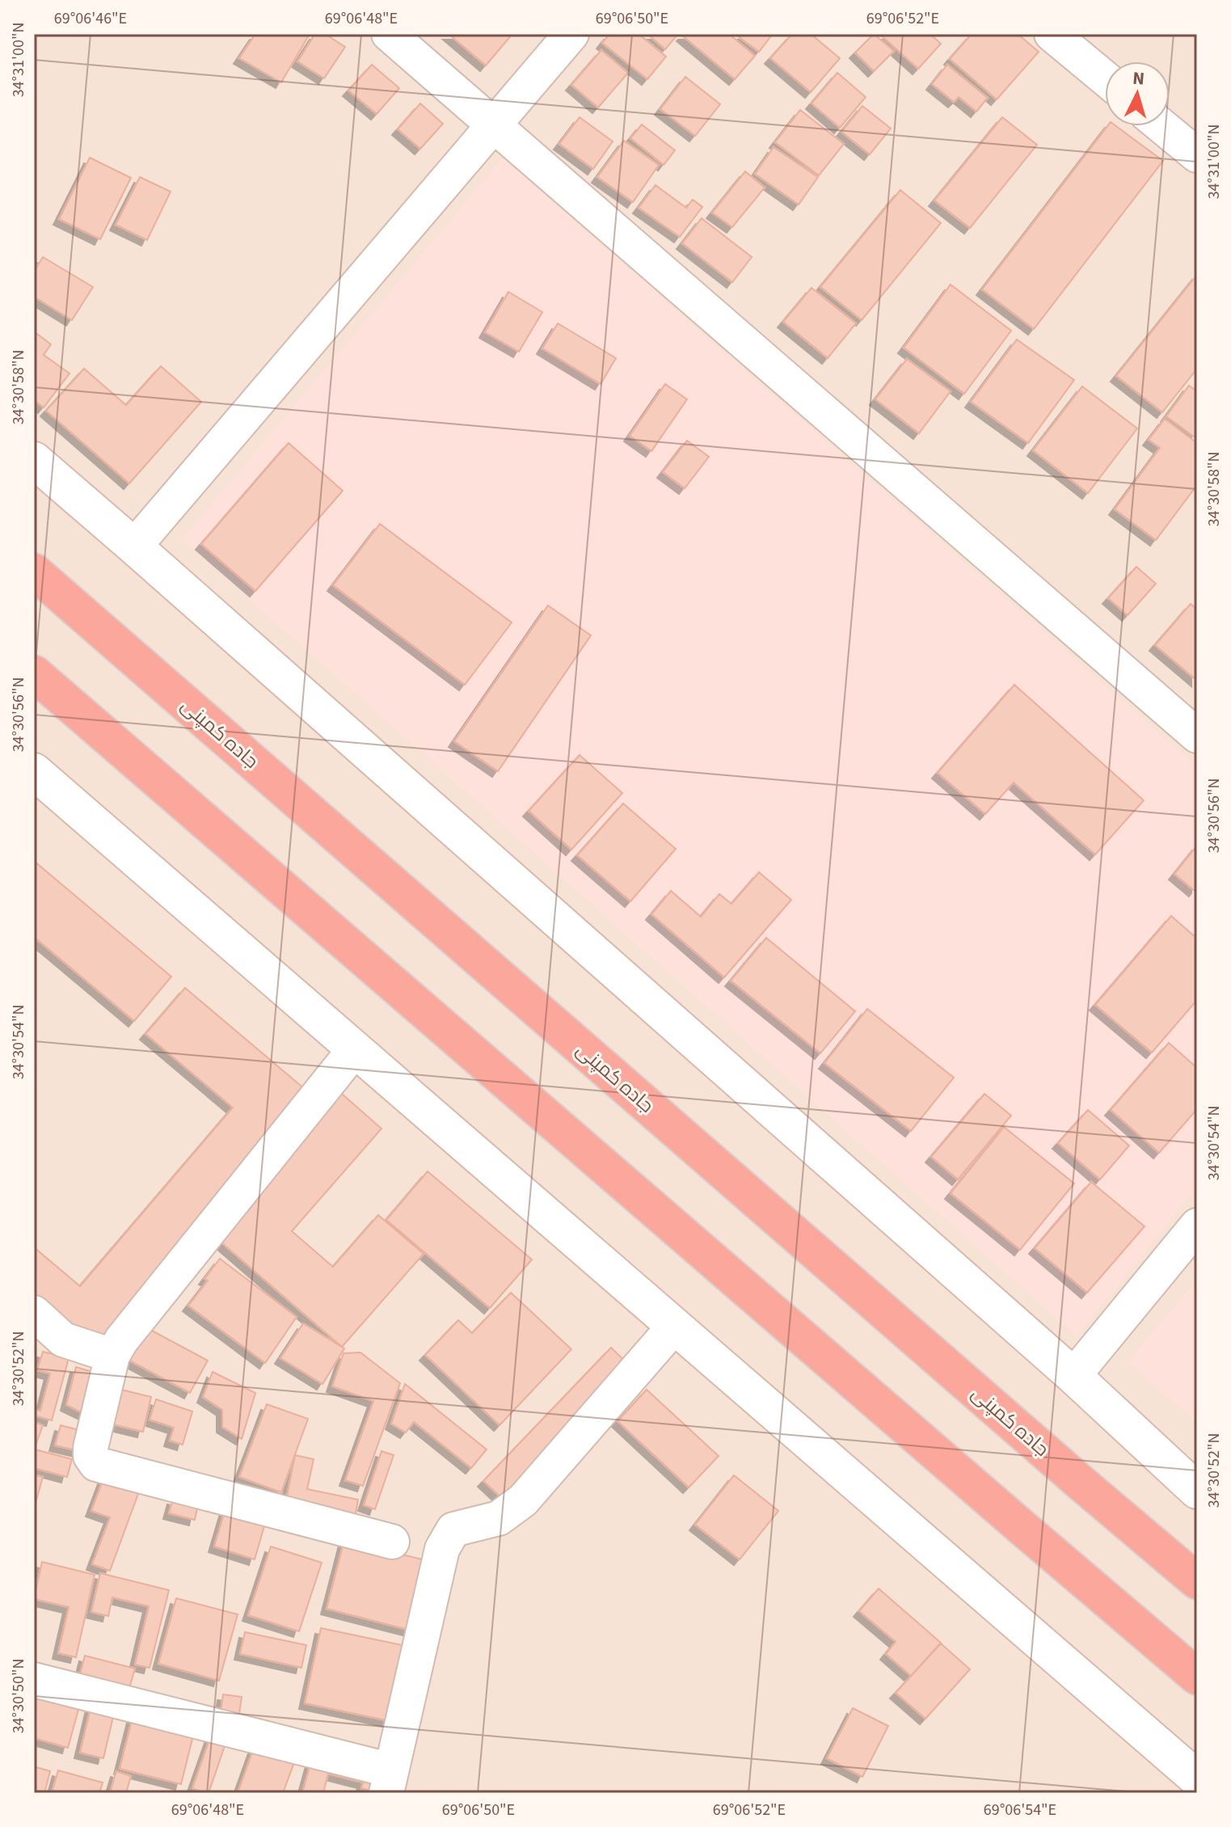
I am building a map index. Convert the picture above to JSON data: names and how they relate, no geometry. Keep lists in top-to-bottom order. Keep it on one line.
{"streets":{"highway":["جاده کمپنی"]},"north":"top","coordinates":["69°06'46\"E","69°06'48\"E","69°06'50\"E","69°06'52\"E","34°31'00\"N","34°30'58\"N","34°30'56\"N","34°30'54\"N","34°30'52\"N","34°30'50\"N","69°06'54\"E"]}
